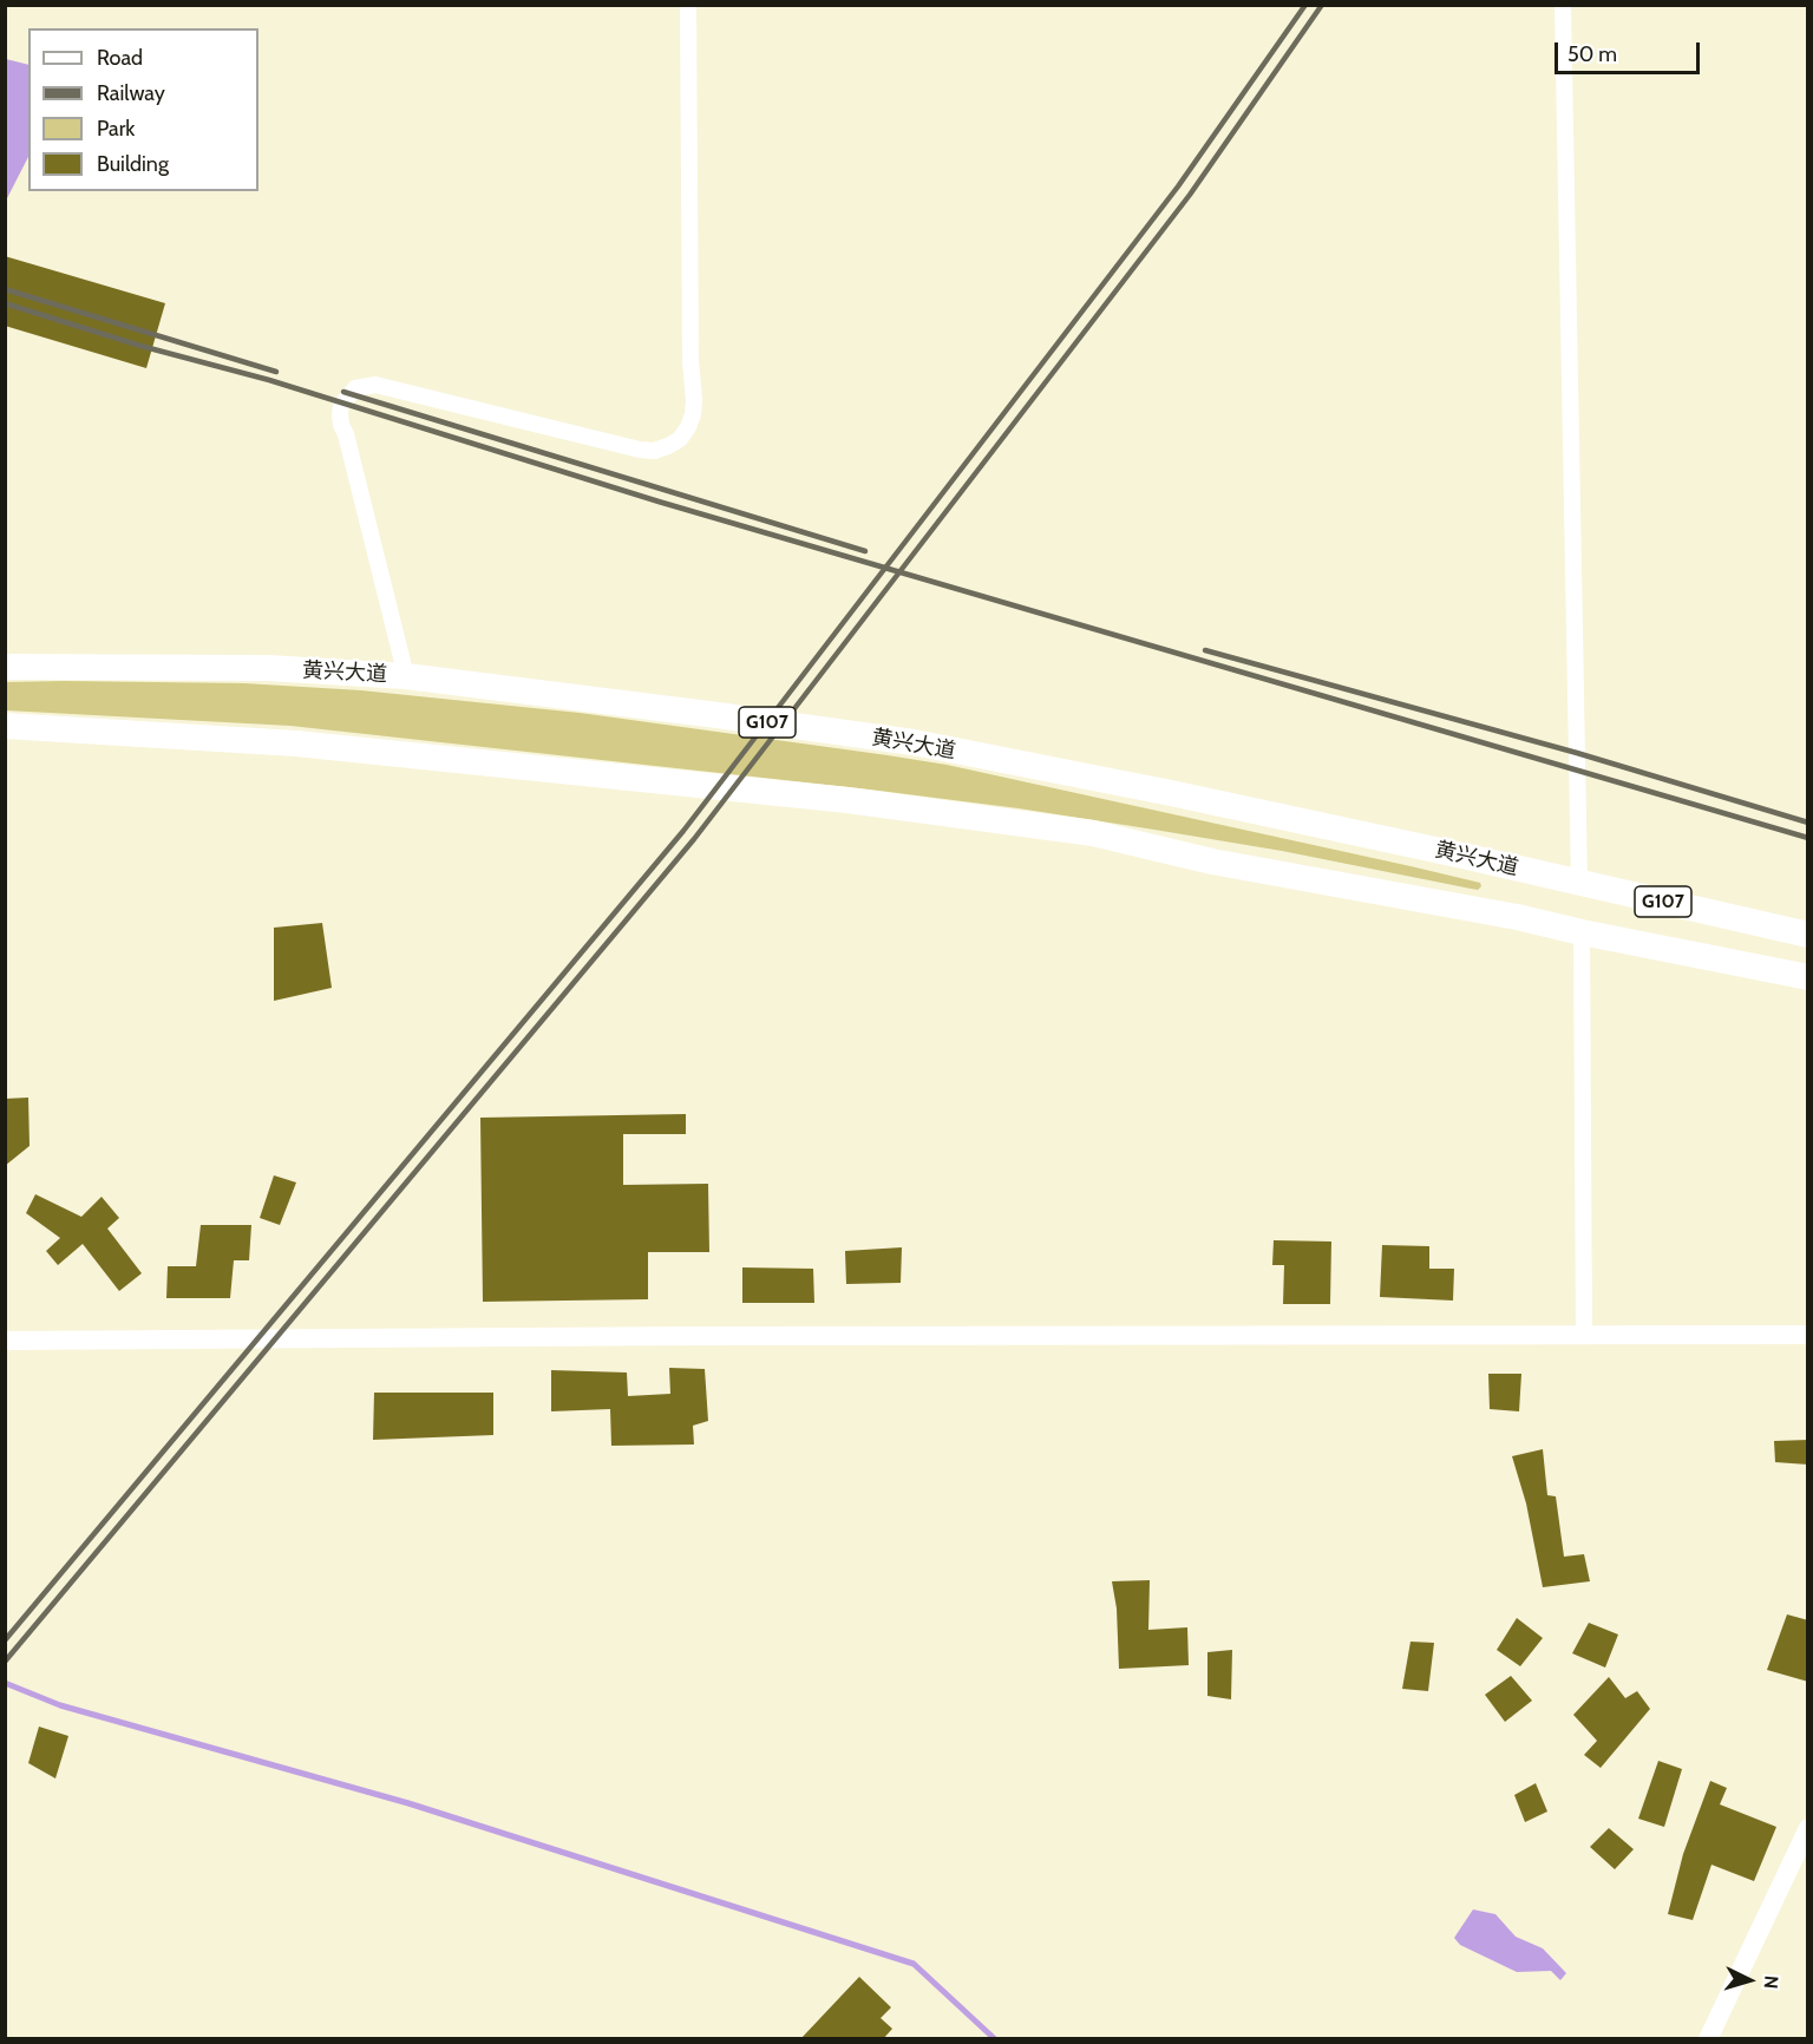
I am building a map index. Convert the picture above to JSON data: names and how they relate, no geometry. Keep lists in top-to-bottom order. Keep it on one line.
{"streets":{"highway":["黄兴大道","G107"]},"legend":["Road","Railway","Park","Building"],"scale_bar":"50 m","north":"right"}
